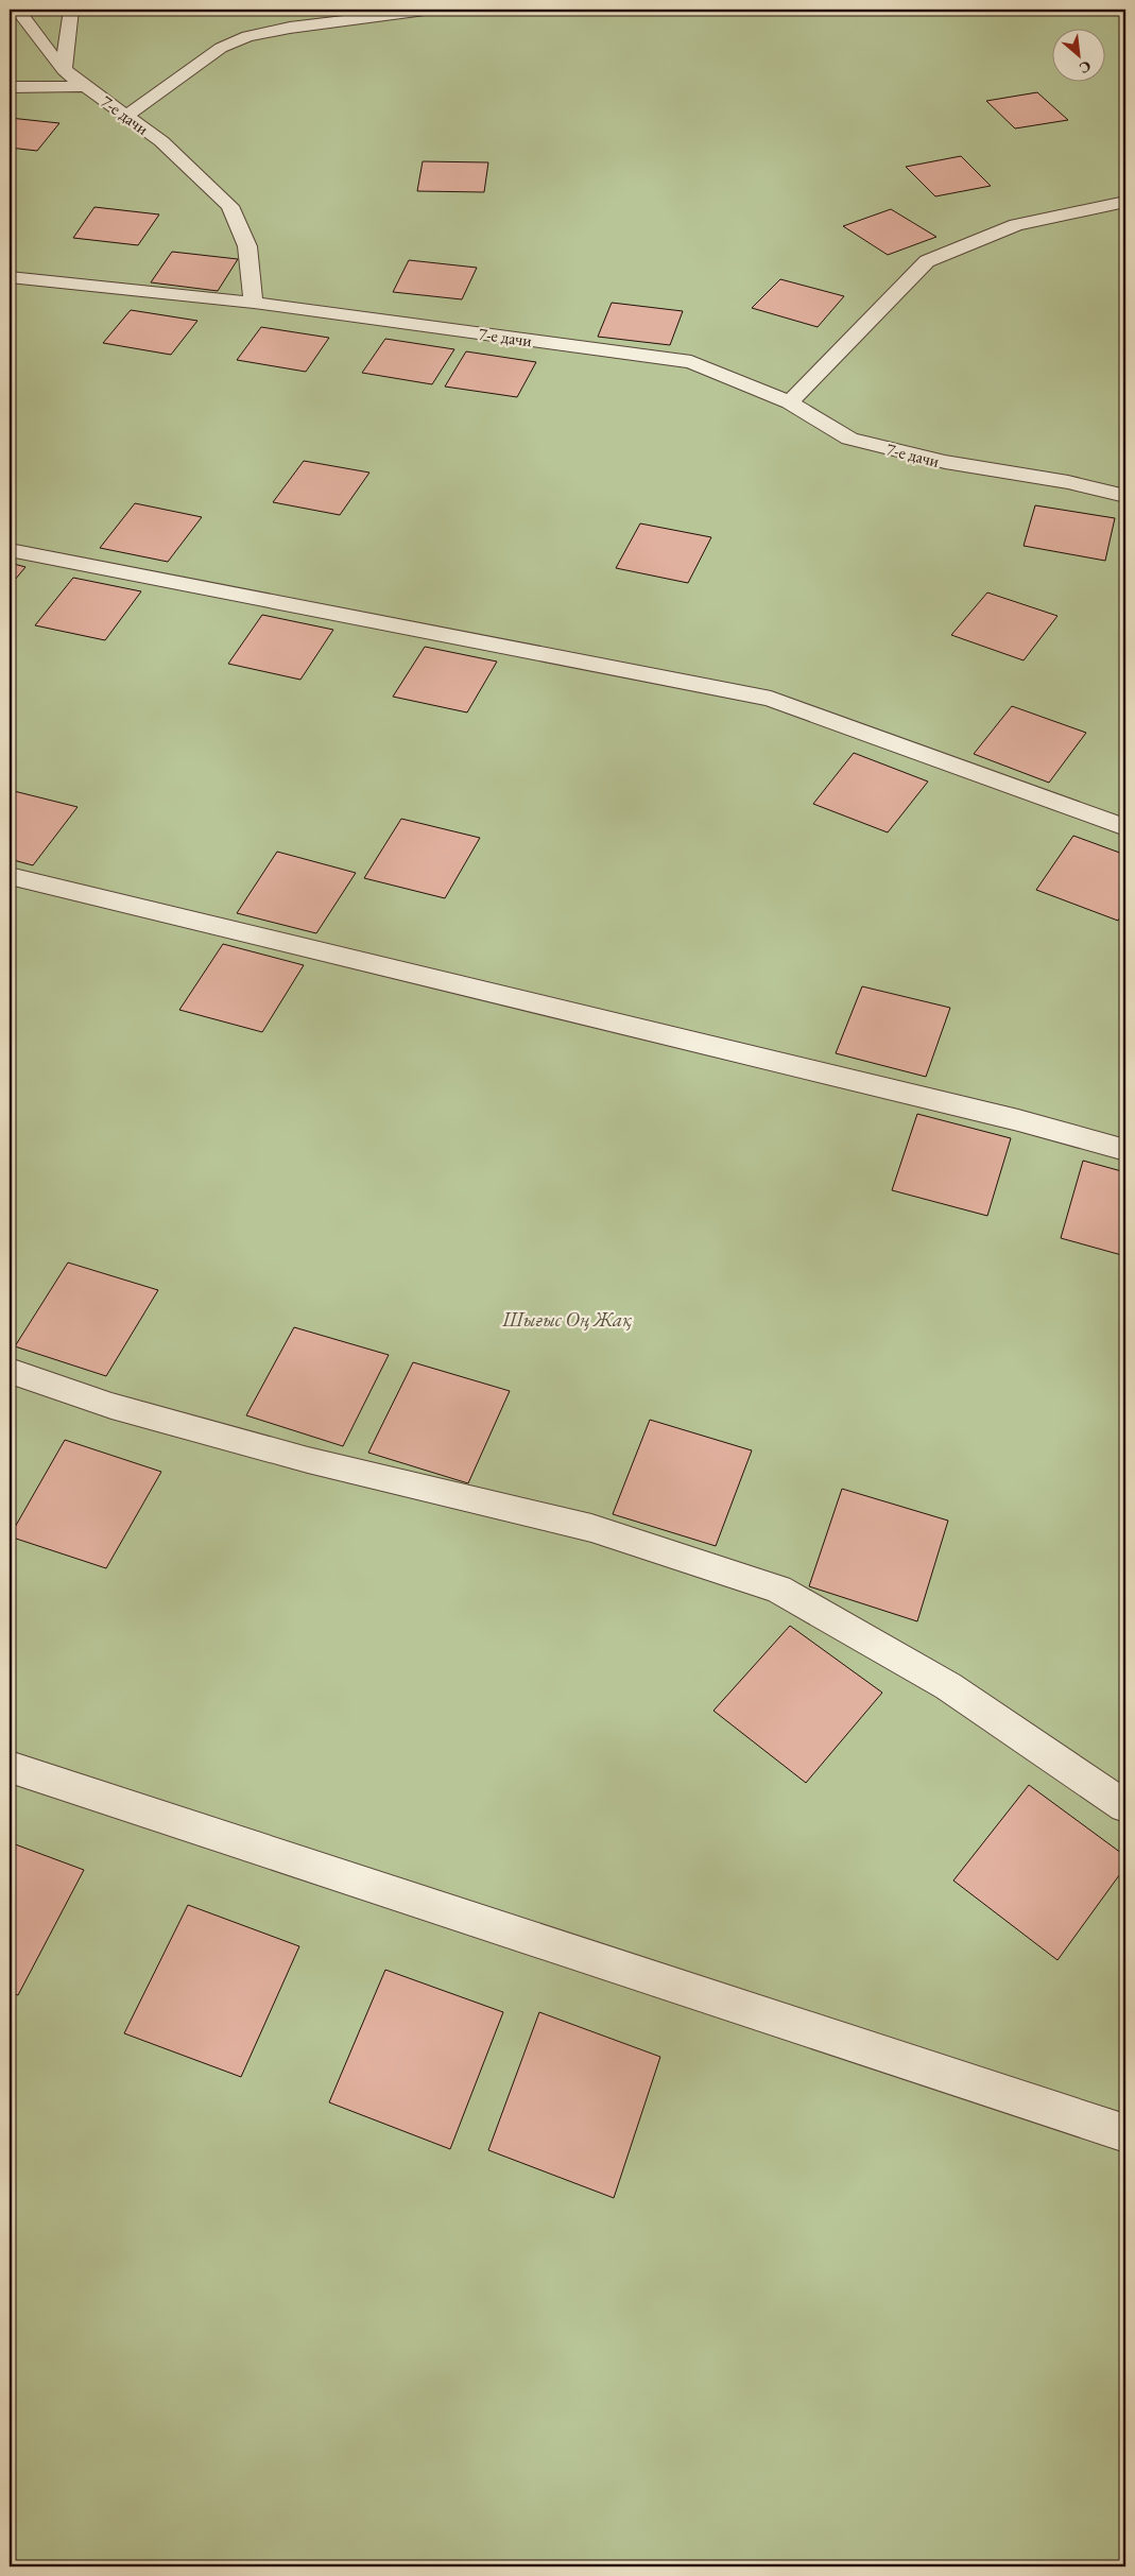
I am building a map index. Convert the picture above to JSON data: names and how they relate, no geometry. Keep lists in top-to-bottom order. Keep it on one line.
{"streets":{"lane":["7-е дачи"]},"parks":["Шығыс Оң Жақ"],"north":"bottom right"}
